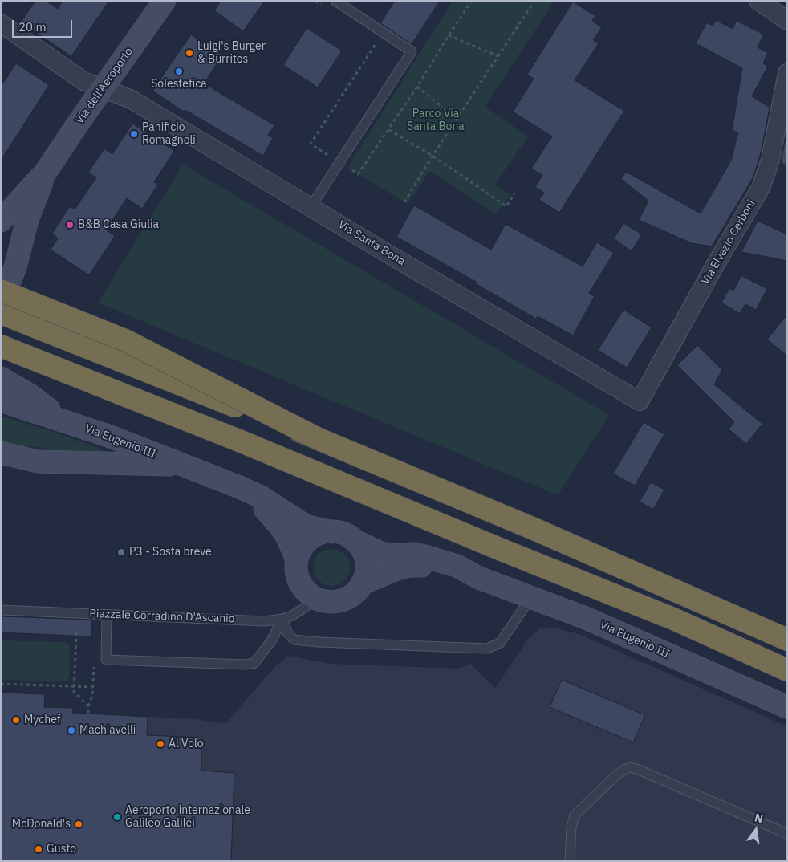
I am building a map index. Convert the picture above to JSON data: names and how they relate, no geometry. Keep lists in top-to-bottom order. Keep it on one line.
{"streets":{"street":["Via dell'Aeroporto","Via Elvezio Cerboni","Via Santa Bona","Via Eugenio III"],"lane":["Piazzale Corradino D'Ascanio"]},"crossings":[["Via dell'Aeroporto","Via Santa Bona"],["Via Elvezio Cerboni","Via Santa Bona"],["Via Eugenio III","Piazzale Corradino D'Ascanio"]],"parks":["Parco Via Santa Bona"],"places":["Luigi's Burger & Burritos","Solestetica","Panificio Romagnoli","B&B Casa Giulia","P3 - Sosta breve","Mychef","Machiavelli","Al Volo","Aeroporto internazionale Galileo Galilei","McDonald's","Gusto"],"scale_bar":"20 m","north":"top"}
